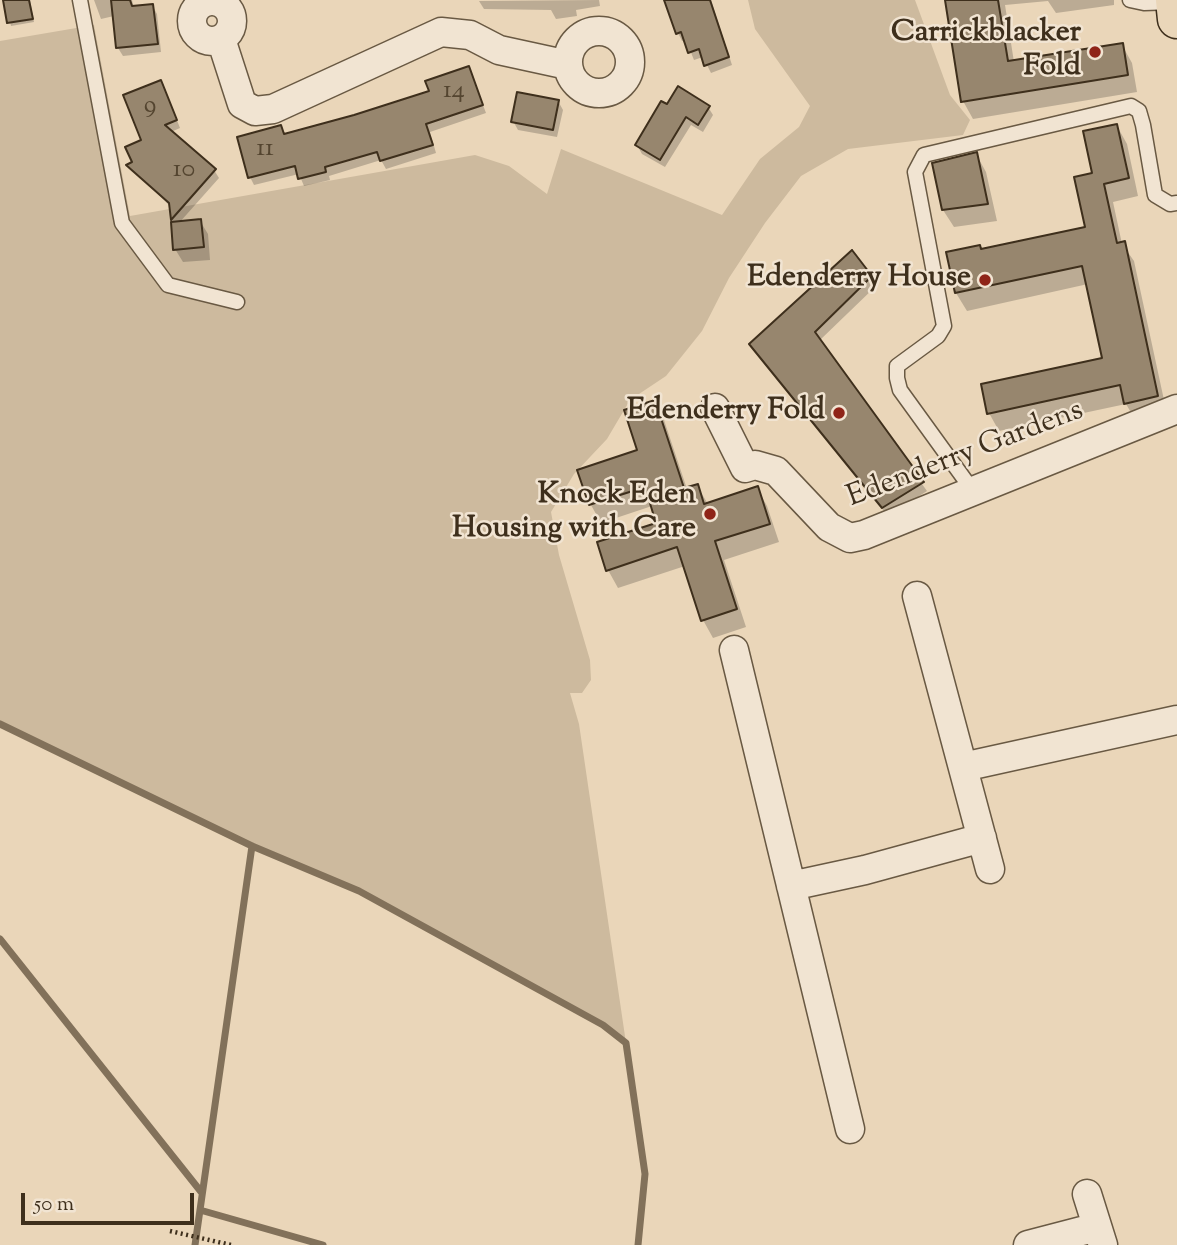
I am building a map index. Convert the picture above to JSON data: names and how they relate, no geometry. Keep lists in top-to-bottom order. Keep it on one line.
{"streets":{"street":["Edenderry Gardens"]},"places":["Carrickblacker Fold","Edenderry House","Edenderry Fold","Knock Eden Housing with Care"],"house_numbers":["14","9","11","10"],"scale_bar":"50 m"}
